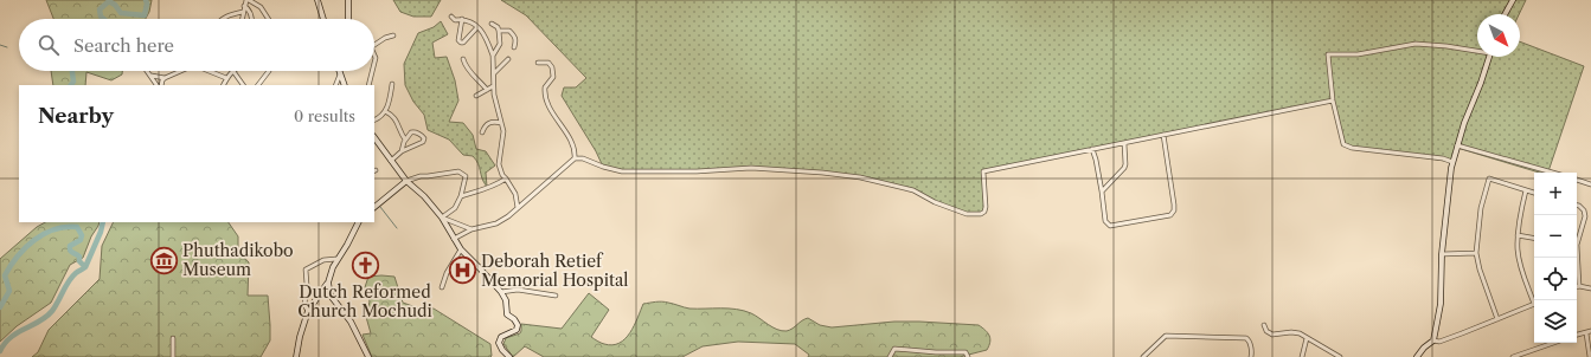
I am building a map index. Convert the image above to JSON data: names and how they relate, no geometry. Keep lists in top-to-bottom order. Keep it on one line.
{"places":{"museum":["Phuthadikobo Museum"],"church":["Dutch Reformed Church Mochudi"],"hospital":["Deborah Retief Memorial Hospital"]},"north":"bottom right","page":{"search":"Search here","heading":["Nearby","0 results"],"map_buttons":["+","−"]}}
